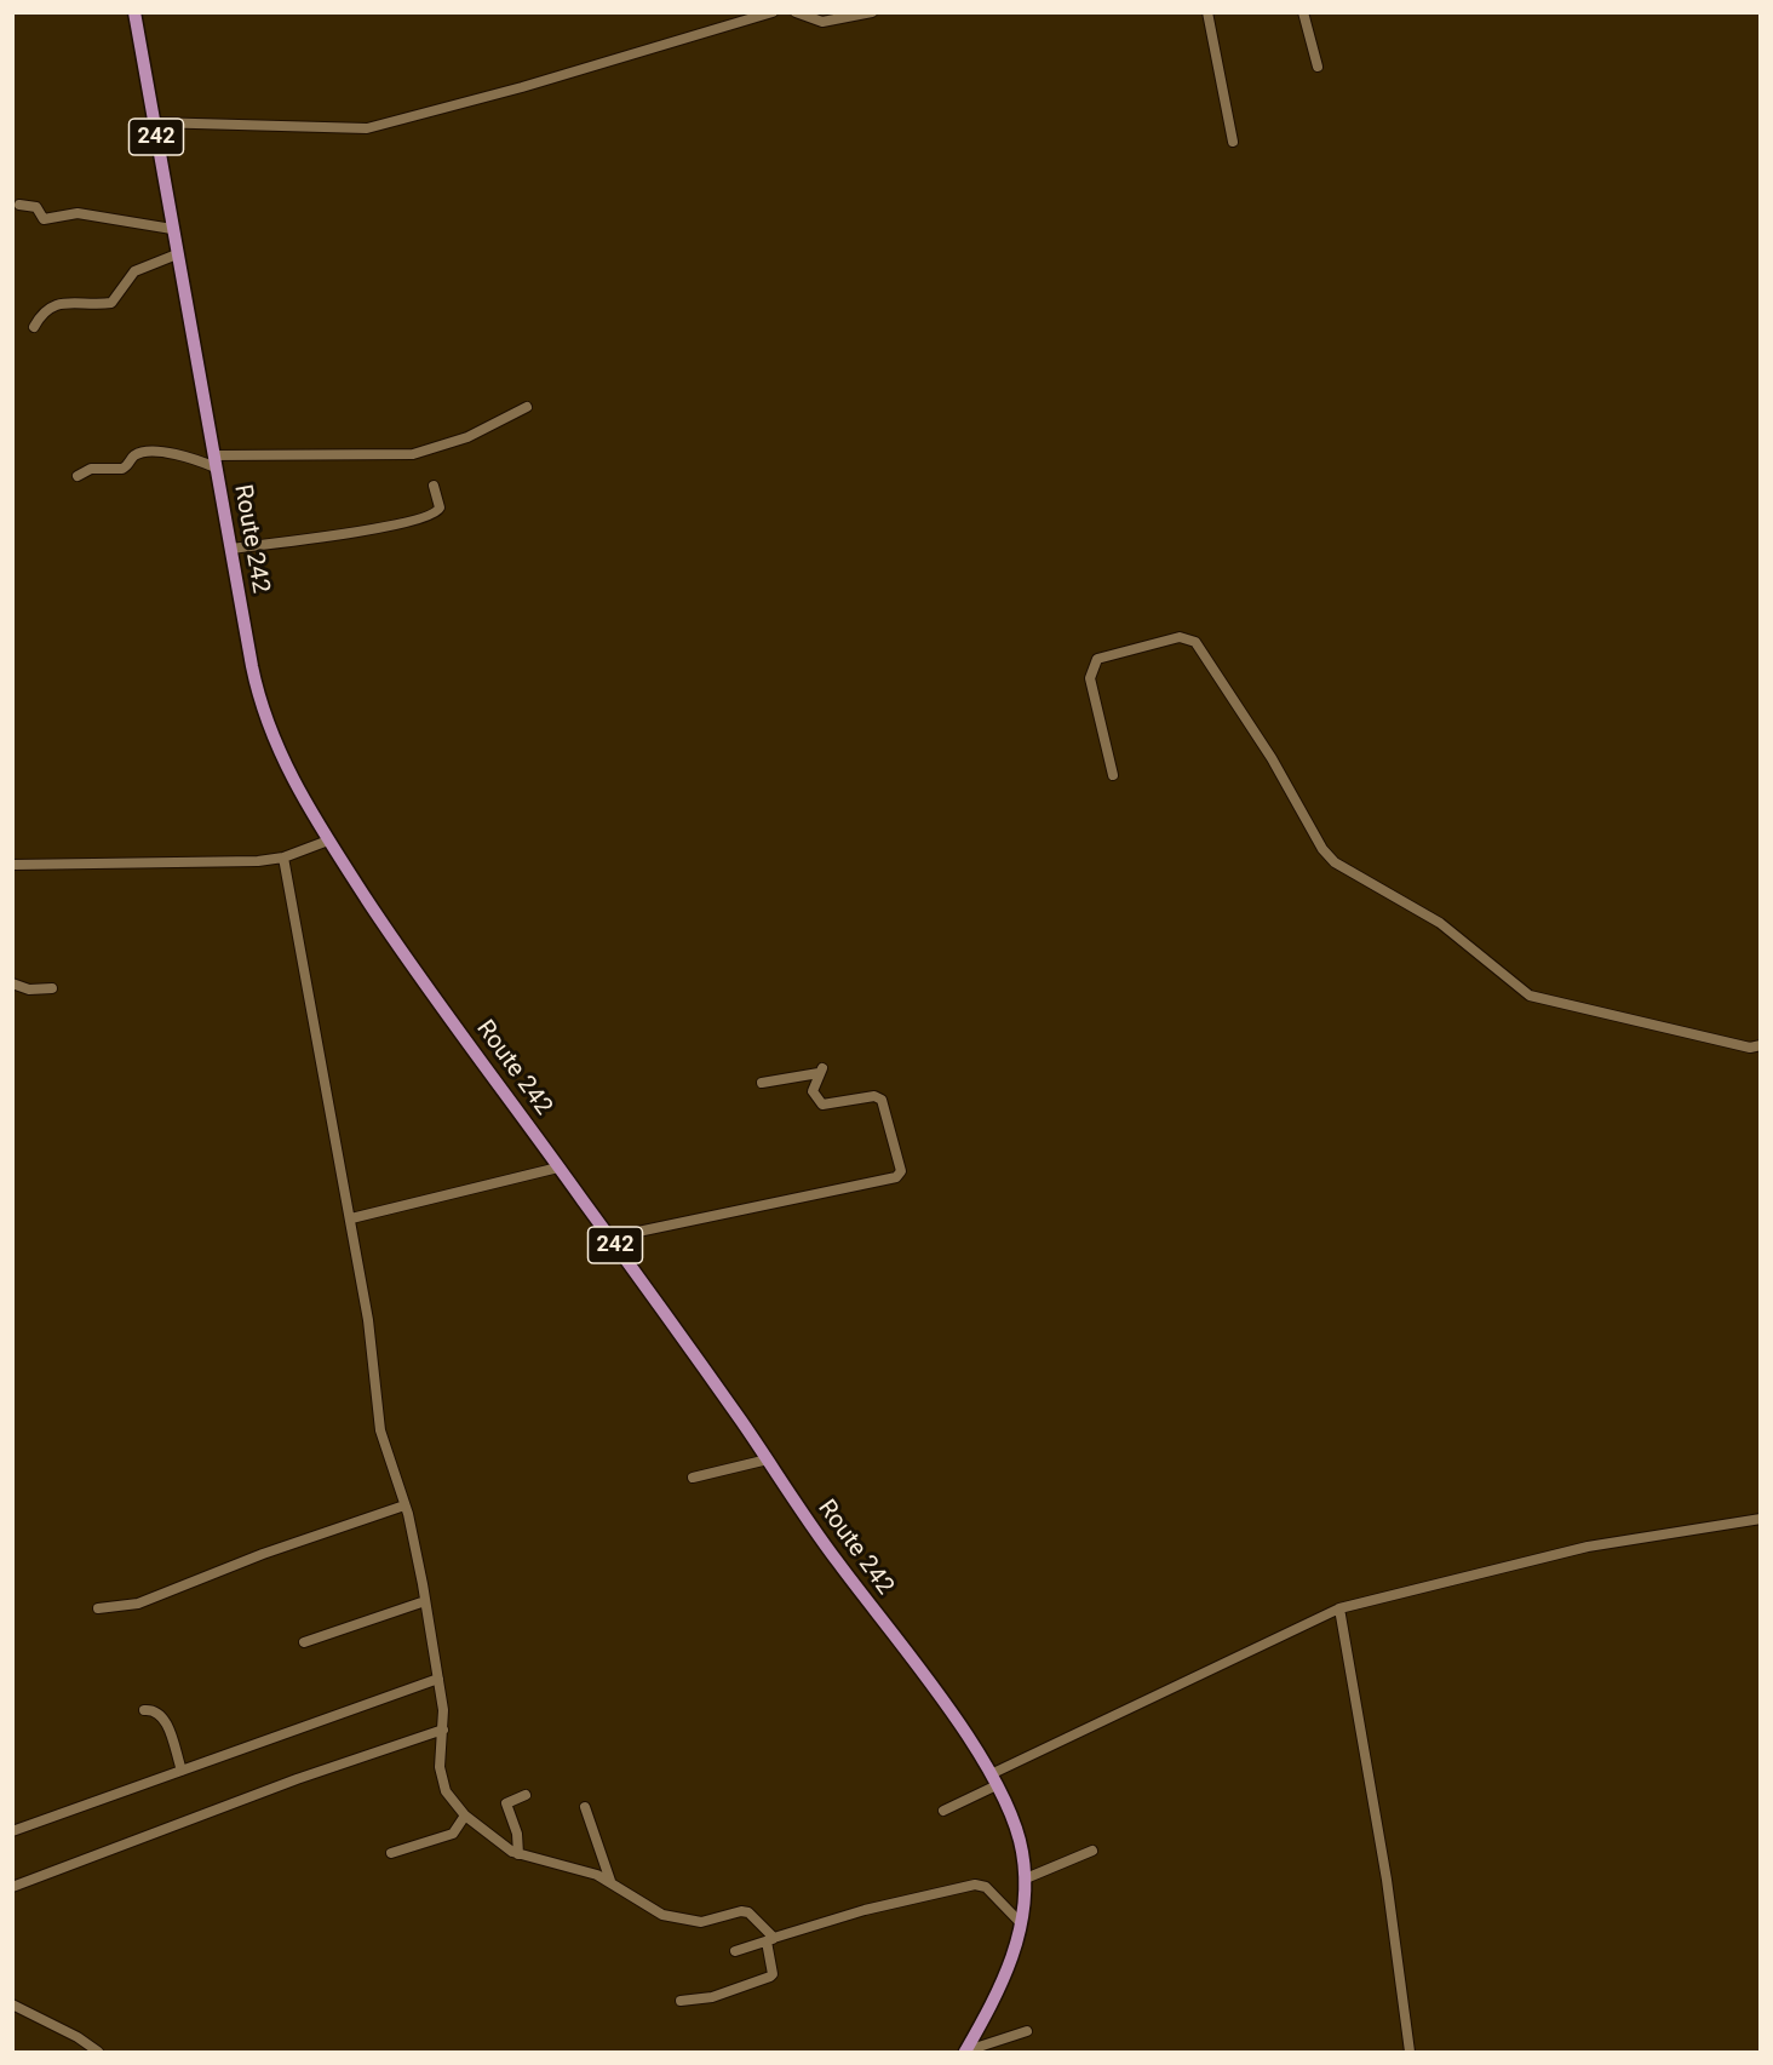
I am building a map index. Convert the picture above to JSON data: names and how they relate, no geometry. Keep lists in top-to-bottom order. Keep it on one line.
{"streets":{"main road":["242","Route 242"]}}
